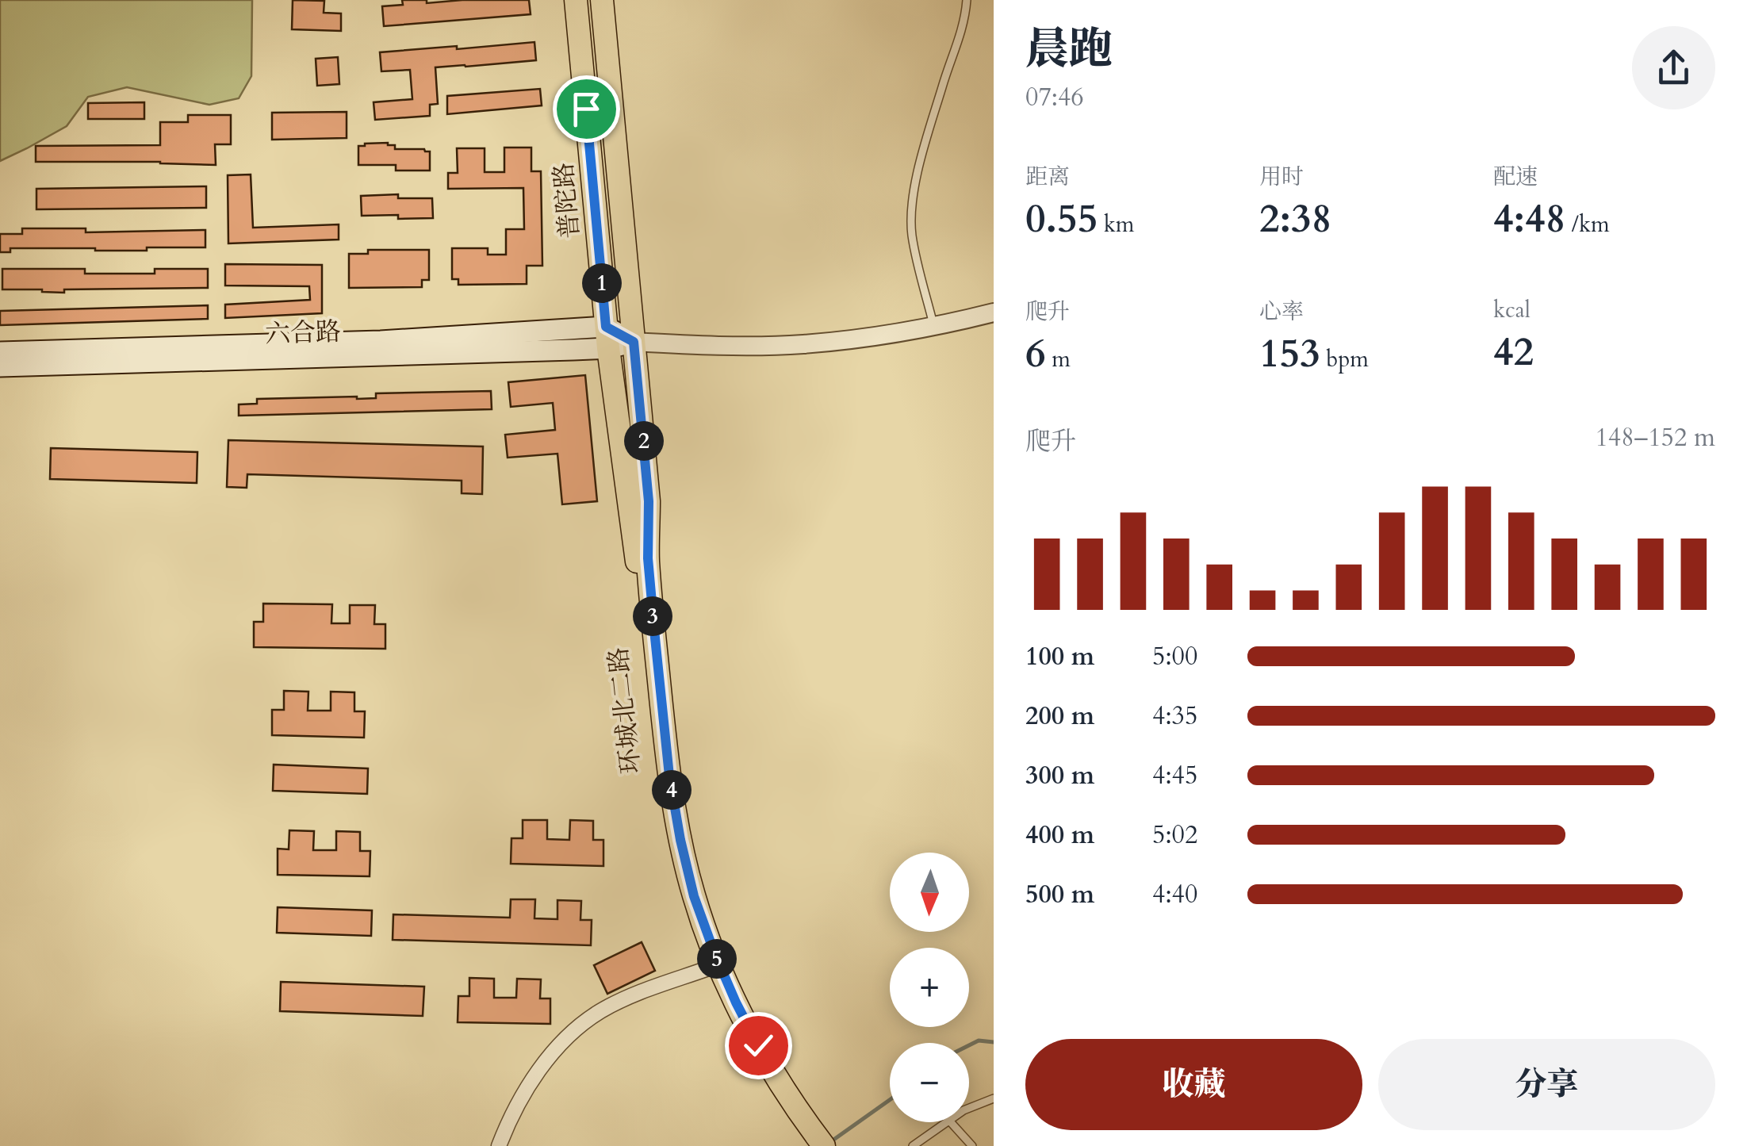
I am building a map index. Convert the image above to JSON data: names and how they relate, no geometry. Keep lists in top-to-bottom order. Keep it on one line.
{"streets":{"main road":["普陀路","六合路","环城北二路"]},"crossings":[["普陀路","六合路"],["普陀路","环城北二路"],["六合路","环城北二路"]],"north":"bottom","page":{"heading":["晨跑","07:46"],"stats":[["距离","0.55 km"],["用时","2:38"],["配速","4:48 /km"],["爬升","6 m"],["心率","153 bpm"],["kcal","42"]],"pins":["1","2","3","4","5"],"chart":["爬升","148–152 m"],"list":[{"name":"100 m","note":"5:00"},{"name":"200 m","note":"4:35"},{"name":"300 m","note":"4:45"},{"name":"400 m","note":"5:02"},{"name":"500 m","note":"4:40"}],"map_buttons":["+","−"],"buttons":["收藏","分享"]}}
